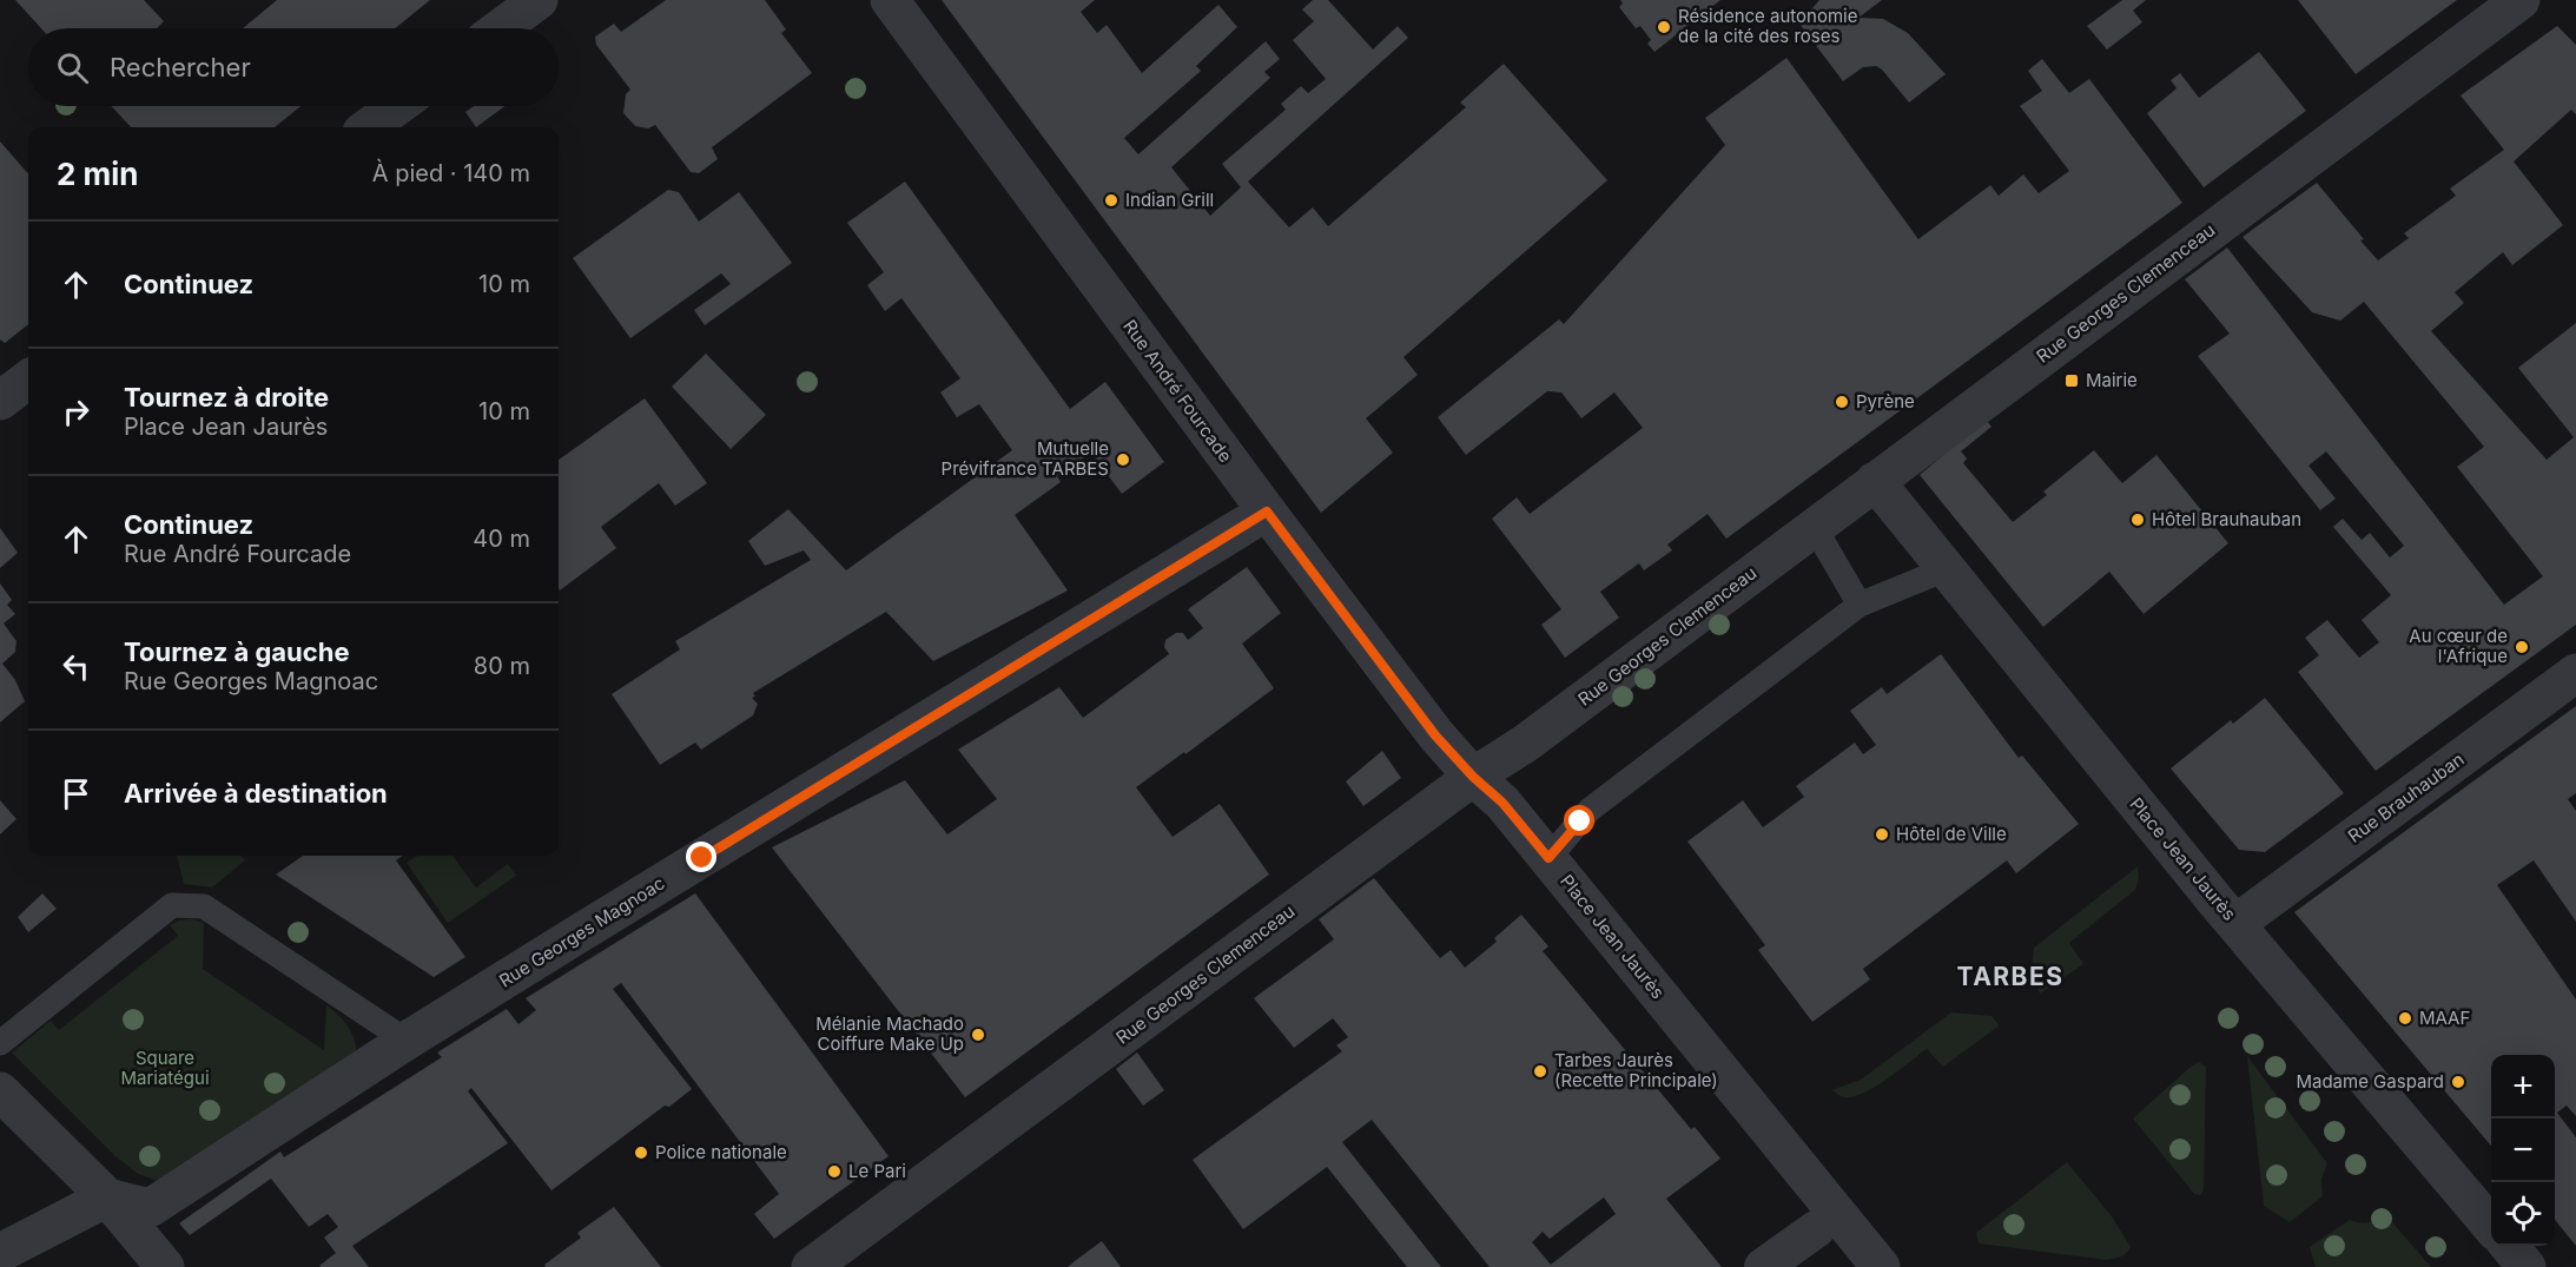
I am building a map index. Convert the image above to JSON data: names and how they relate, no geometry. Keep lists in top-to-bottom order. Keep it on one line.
{"streets":{"street":["Rue Georges Clemenceau","Rue André Fourcade","Rue Brauhauban","Place Jean Jaurès","Rue Georges Magnoac"]},"crossings":[["Rue Georges Clemenceau","Rue André Fourcade"],["Rue Georges Clemenceau","Place Jean Jaurès"],["Rue André Fourcade","Place Jean Jaurès"],["Rue André Fourcade","Rue Georges Magnoac"],["Rue Brauhauban","Place Jean Jaurès"]],"districts":["TARBES"],"parks":["Square Mariatégui"],"places":{"other":["Résidence autonomie de la cité des roses","Indian Grill","Pyrène","Mutuelle Prévifrance TARBES","Hôtel Brauhauban","Au cœur de l'Afrique","Hôtel de Ville","MAAF","Mélanie Machado Coiffure Make Up","Tarbes Jaurès (Recette Principale)","Madame Gaspard","Police nationale","Le Pari"],"transit":["Mairie"]},"page":{"search":"Rechercher","heading":["2 min","À pied · 140 m"],"list":[["Continuez","10 m"],["Tournez à droite","Place Jean Jaurès","10 m"],["Continuez","Rue André Fourcade","40 m"],["Tournez à gauche","Rue Georges Magnoac","80 m"],"Arrivée à destination"],"map_buttons":["+","−"]}}
